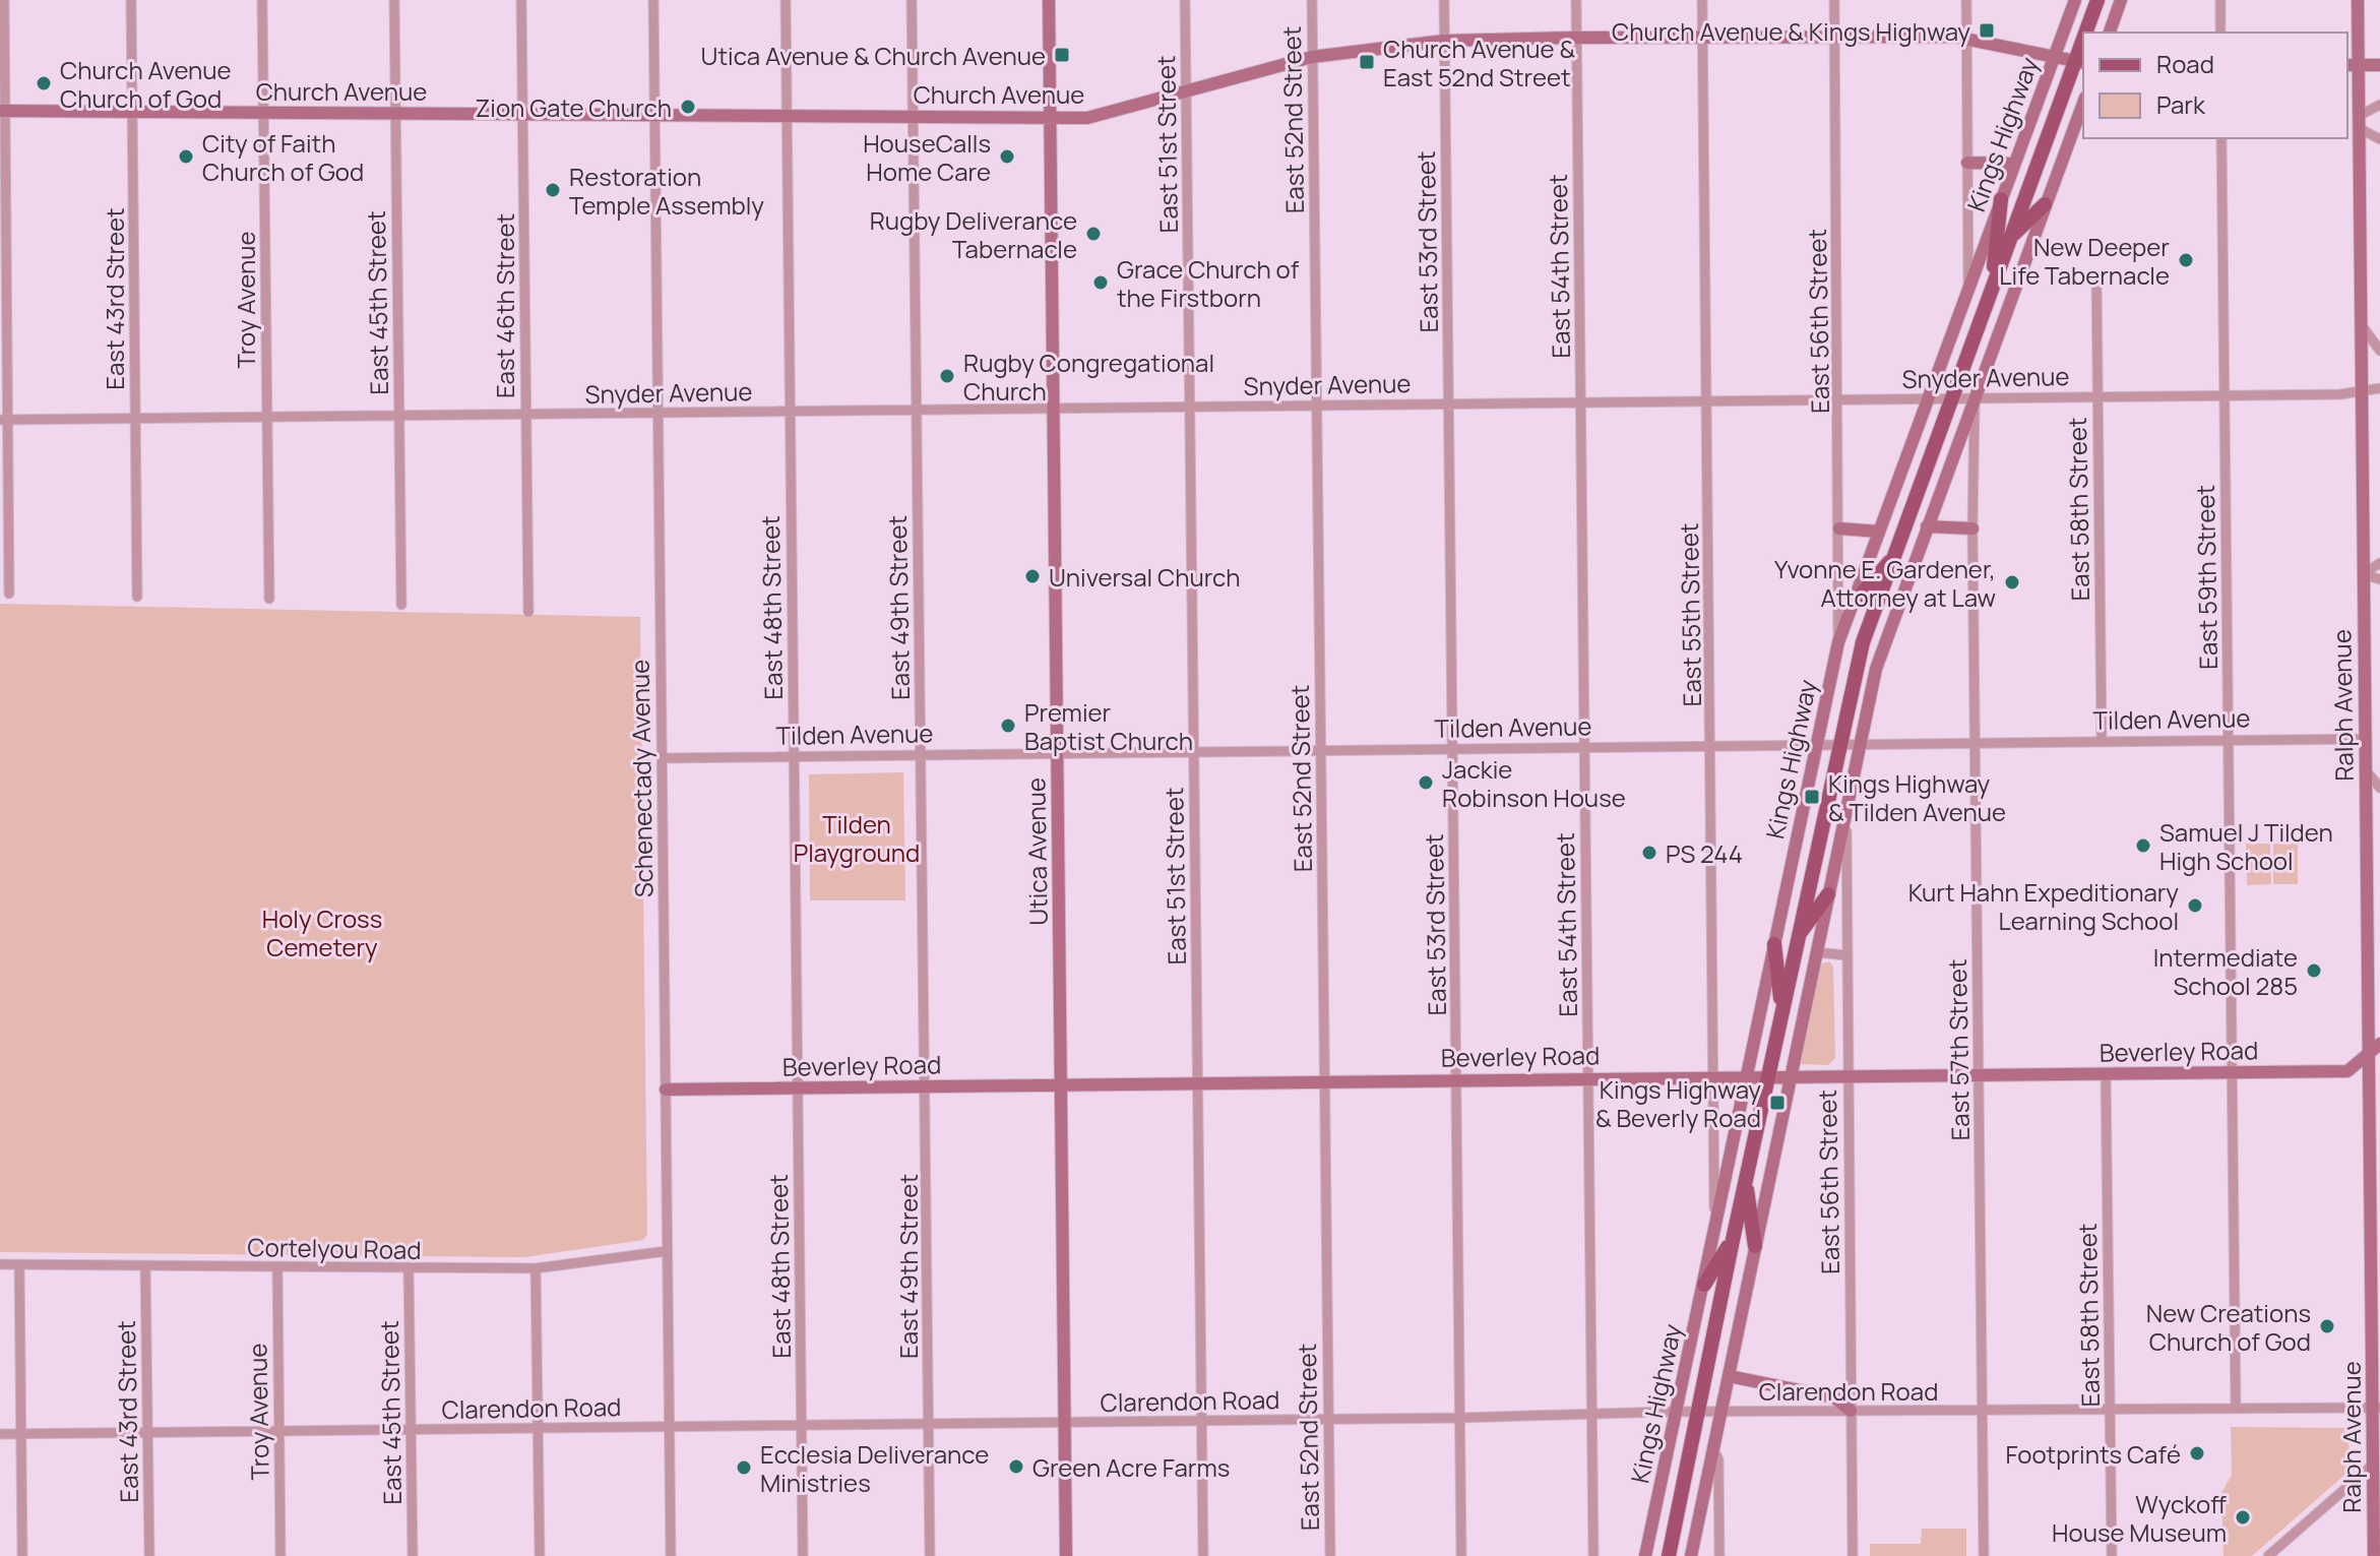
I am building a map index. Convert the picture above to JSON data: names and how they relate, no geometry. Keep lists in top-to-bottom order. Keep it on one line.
{"streets":{"main road":["Church Avenue","Kings Highway","Ralph Avenue","Utica Avenue","Beverley Road"],"street":["East 52nd Street","East 51st Street","East 53rd Street","East 54th Street","East 43rd Street","Troy Avenue","East 45th Street","East 46th Street","East 56th Street","Snyder Avenue","East 58th Street","East 59th Street","East 48th Street","East 49th Street","East 55th Street","Tilden Avenue","Schenectady Avenue","East 57th Street","Cortelyou Road","Clarendon Road"]},"crossings":[["Church Avenue","East 52nd Street"],["Church Avenue","Kings Highway"],["Church Avenue","East 51st Street"],["Church Avenue","East 53rd Street"],["Church Avenue","East 54th Street"],["Church Avenue","East 43rd Street"],["Church Avenue","Troy Avenue"],["Church Avenue","East 45th Street"],["Church Avenue","East 46th Street"],["Church Avenue","East 56th Street"],["Church Avenue","East 48th Street"],["Church Avenue","East 49th Street"],["Church Avenue","East 55th Street"],["Church Avenue","Schenectady Avenue"],["Church Avenue","Utica Avenue"],["East 52nd Street","Snyder Avenue"],["East 52nd Street","Tilden Avenue"],["East 52nd Street","Beverley Road"],["East 52nd Street","Clarendon Road"],["Kings Highway","East 56th Street"],["Kings Highway","Snyder Avenue"],["Kings Highway","East 55th Street"],["Kings Highway","Tilden Avenue"],["Kings Highway","Beverley Road"],["Kings Highway","Clarendon Road"],["East 51st Street","Snyder Avenue"],["East 51st Street","Tilden Avenue"],["East 51st Street","Beverley Road"],["East 51st Street","Clarendon Road"],["East 53rd Street","Snyder Avenue"],["East 53rd Street","Tilden Avenue"],["East 53rd Street","Beverley Road"],["East 53rd Street","Clarendon Road"],["East 54th Street","Snyder Avenue"],["East 54th Street","Tilden Avenue"],["East 54th Street","Beverley Road"],["East 54th Street","Clarendon Road"],["East 43rd Street","Snyder Avenue"],["East 43rd Street","Cortelyou Road"],["East 43rd Street","Clarendon Road"],["Troy Avenue","Snyder Avenue"],["Troy Avenue","Cortelyou Road"],["Troy Avenue","Clarendon Road"],["East 45th Street","Snyder Avenue"],["East 45th Street","Cortelyou Road"],["East 45th Street","Clarendon Road"],["East 46th Street","Snyder Avenue"],["East 56th Street","Snyder Avenue"],["East 56th Street","Beverley Road"],["East 56th Street","Clarendon Road"],["Snyder Avenue","East 58th Street"],["Snyder Avenue","East 59th Street"],["Snyder Avenue","East 48th Street"],["Snyder Avenue","East 49th Street"],["Snyder Avenue","East 55th Street"],["Snyder Avenue","Ralph Avenue"],["Snyder Avenue","Schenectady Avenue"],["Snyder Avenue","Utica Avenue"],["Snyder Avenue","East 57th Street"],["East 58th Street","Tilden Avenue"],["East 58th Street","Beverley Road"],["East 58th Street","Clarendon Road"],["East 59th Street","Tilden Avenue"],["East 59th Street","Beverley Road"],["East 59th Street","Clarendon Road"],["East 48th Street","Tilden Avenue"],["East 48th Street","Beverley Road"],["East 48th Street","Clarendon Road"],["East 49th Street","Tilden Avenue"],["East 49th Street","Beverley Road"],["East 49th Street","Clarendon Road"],["East 55th Street","Tilden Avenue"],["East 55th Street","Beverley Road"],["Ralph Avenue","Tilden Avenue"],["Ralph Avenue","Beverley Road"],["Ralph Avenue","Clarendon Road"],["Tilden Avenue","Schenectady Avenue"],["Tilden Avenue","Utica Avenue"],["Tilden Avenue","East 57th Street"],["Schenectady Avenue","Beverley Road"],["Schenectady Avenue","Cortelyou Road"],["Schenectady Avenue","Clarendon Road"],["Utica Avenue","Beverley Road"],["Utica Avenue","Clarendon Road"],["East 57th Street","Beverley Road"],["East 57th Street","Clarendon Road"]],"parks":["Tilden Playground","Holy Cross Cemetery"],"places":{"transit":["Church Avenue & Kings Highway","Utica Avenue & Church Avenue","Church Avenue & East 52nd Street","Kings Highway & Tilden Avenue","Kings Highway & Beverly Road"],"other":["Church Avenue Church of God","Zion Gate Church","City of Faith Church of God","HouseCalls Home Care","Restoration Temple Assembly","Rugby Deliverance Tabernacle","New Deeper Life Tabernacle","Grace Church of the Firstborn","Rugby Congregational Church","Universal Church","Yvonne E. Gardener, Attorney at Law","Premier Baptist Church","Jackie Robinson House","Samuel J Tilden High School","PS 244","Kurt Hahn Expeditionary Learning School","Intermediate School 285","New Creations Church of God","Footprints Café","Green Acre Farms","Ecclesia Deliverance Ministries","Wyckoff House Museum"]},"legend":["Road","Park"]}
